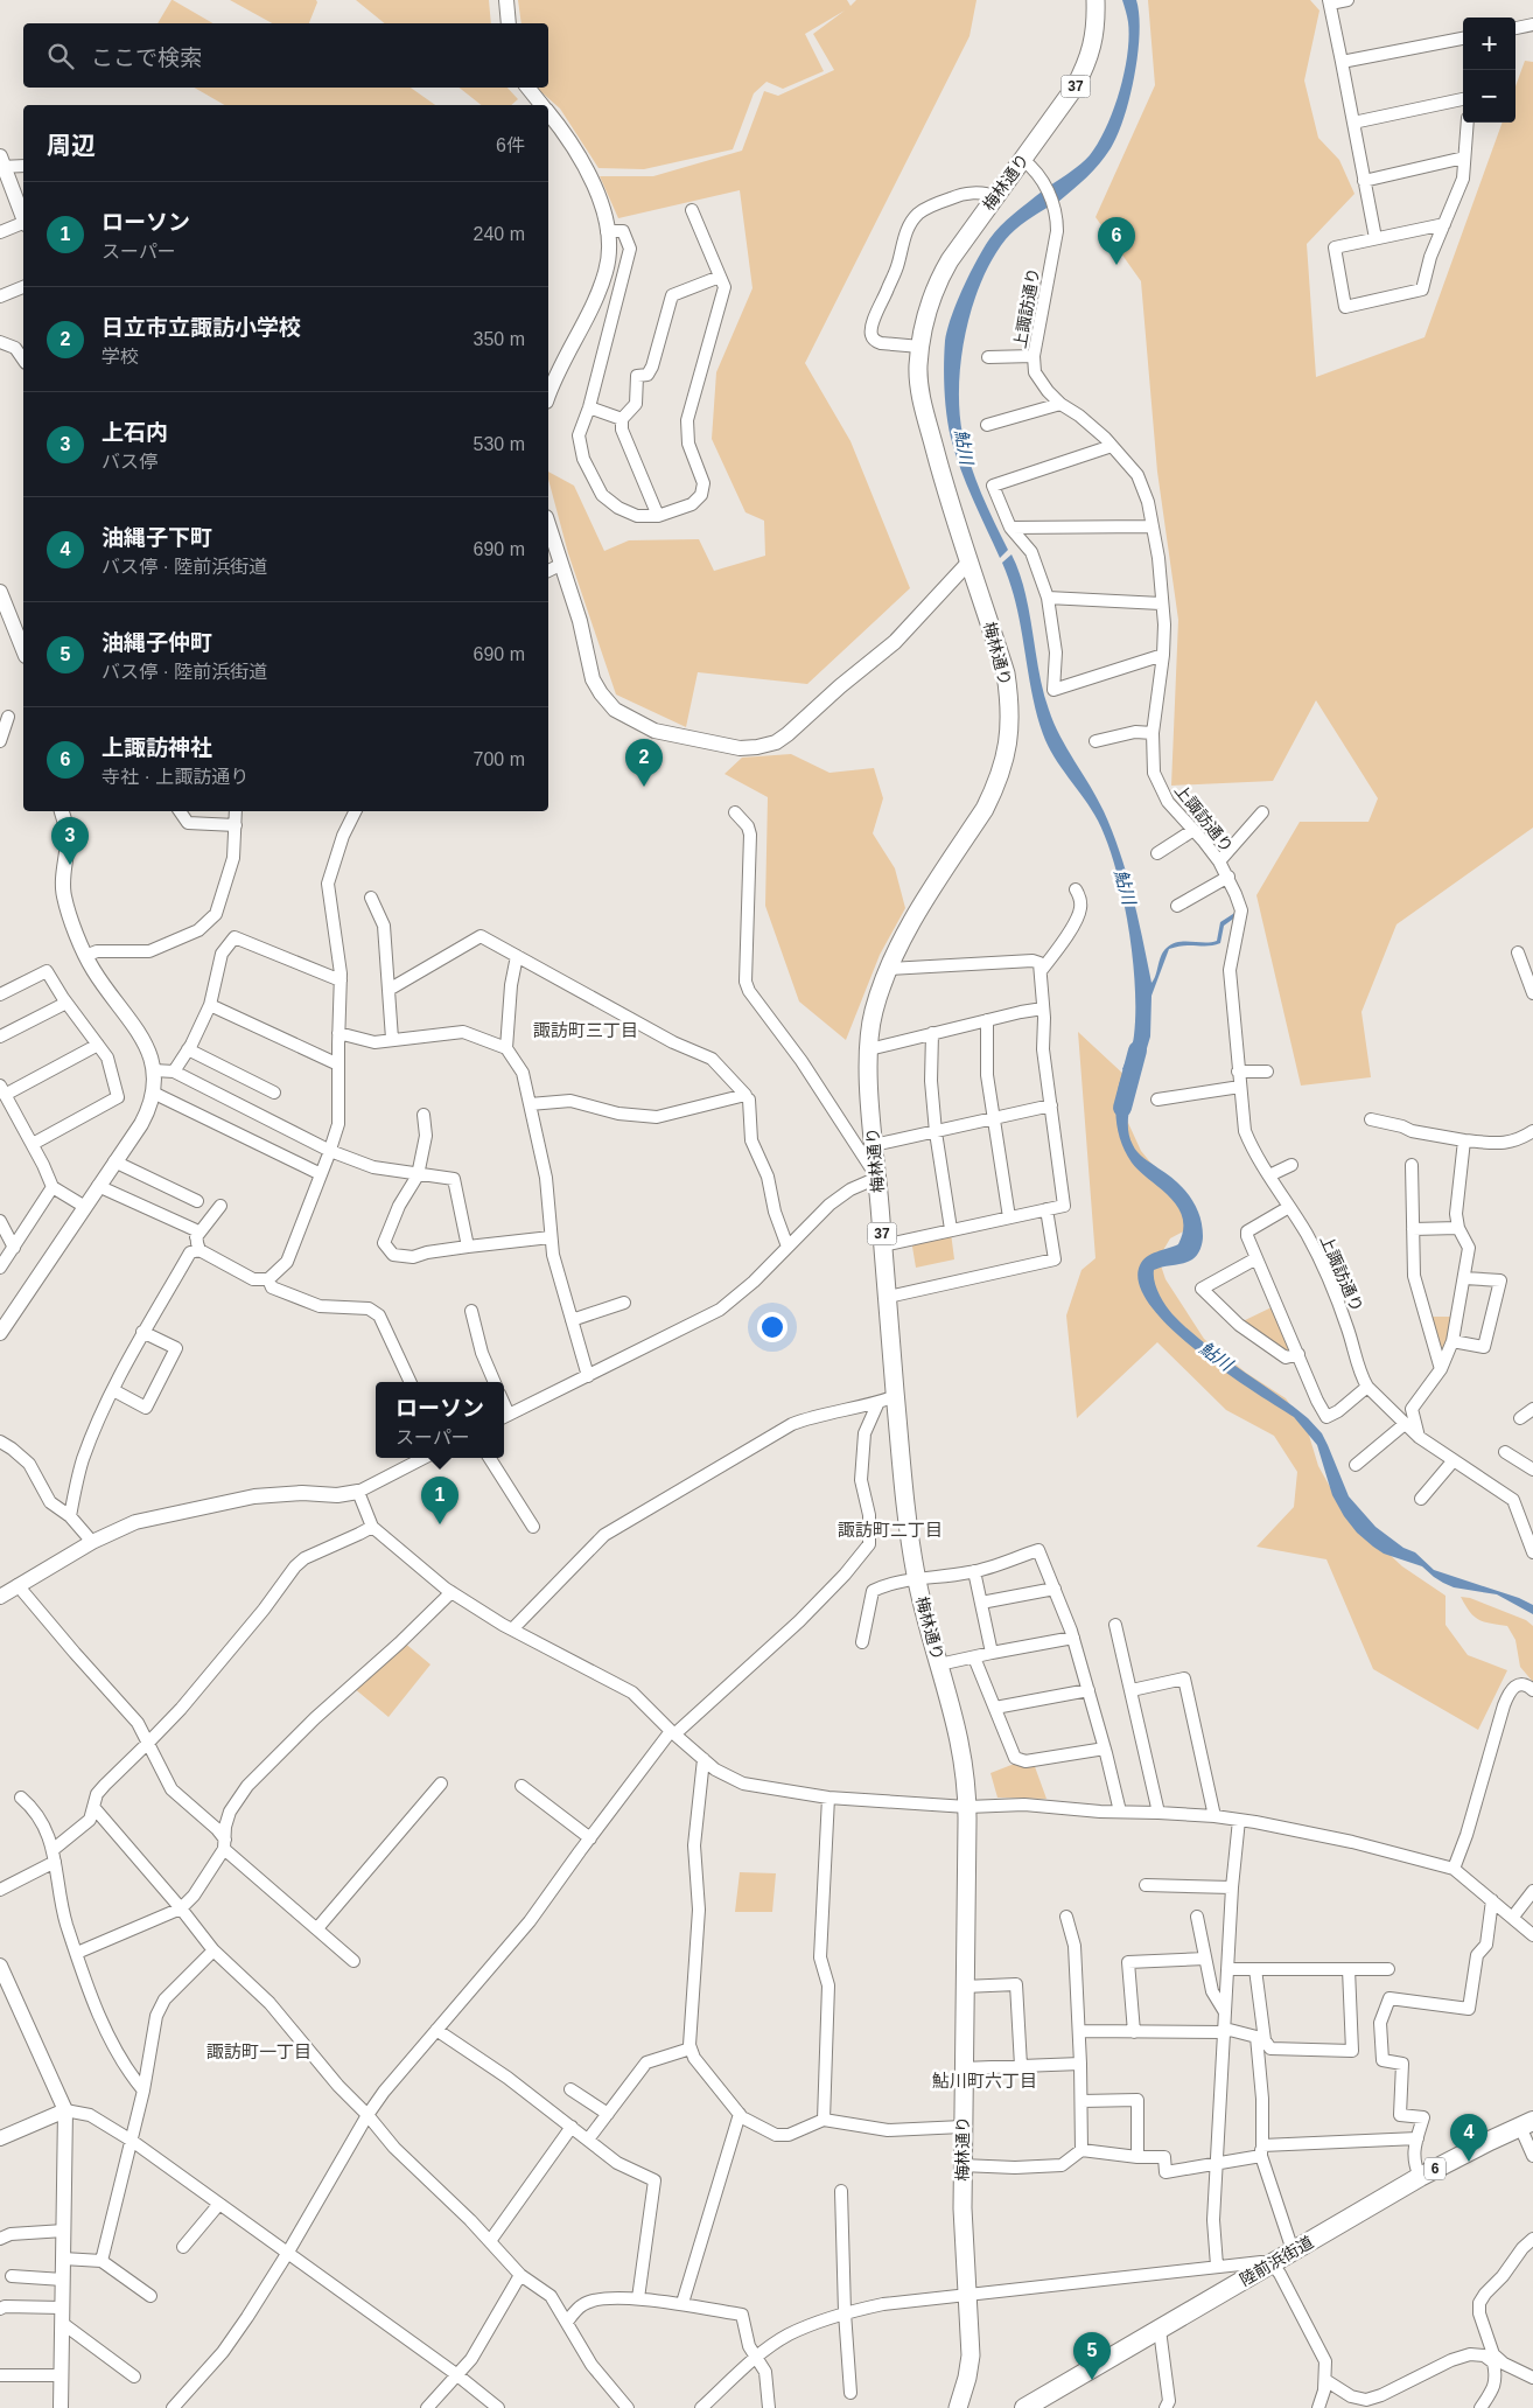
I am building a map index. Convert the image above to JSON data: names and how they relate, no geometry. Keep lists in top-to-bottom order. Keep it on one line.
{"streets":{"highway":["6","陸前浜街道"],"main road":["37","梅林通り"],"street":["上諏訪通り"]},"crossings":[["梅林通り","上諏訪通り"]],"districts":["諏訪町三丁目","諏訪町二丁目","諏訪町一丁目","鮎川町六丁目"],"water":["鮎川"],"page":{"map_buttons":["+","−"],"search":"ここで検索","heading":["周辺","6件"],"list":[{"mark":"1","name":"ローソン","note":"スーパー","value":"240 m"},{"mark":"2","name":"日立市立諏訪小学校","note":"学校","value":"350 m"},{"mark":"3","name":"上石内","note":"バス停","value":"530 m"},{"mark":"4","name":"油縄子下町","note":"バス停 · 陸前浜街道","value":"690 m"},{"mark":"5","name":"油縄子仲町","note":"バス停 · 陸前浜街道","value":"690 m"},{"mark":"6","name":"上諏訪神社","note":"寺社 · 上諏訪通り","value":"700 m"}],"pins":["6","2","3","1","4","5"],"popup":["ローソン","スーパー"]}}
